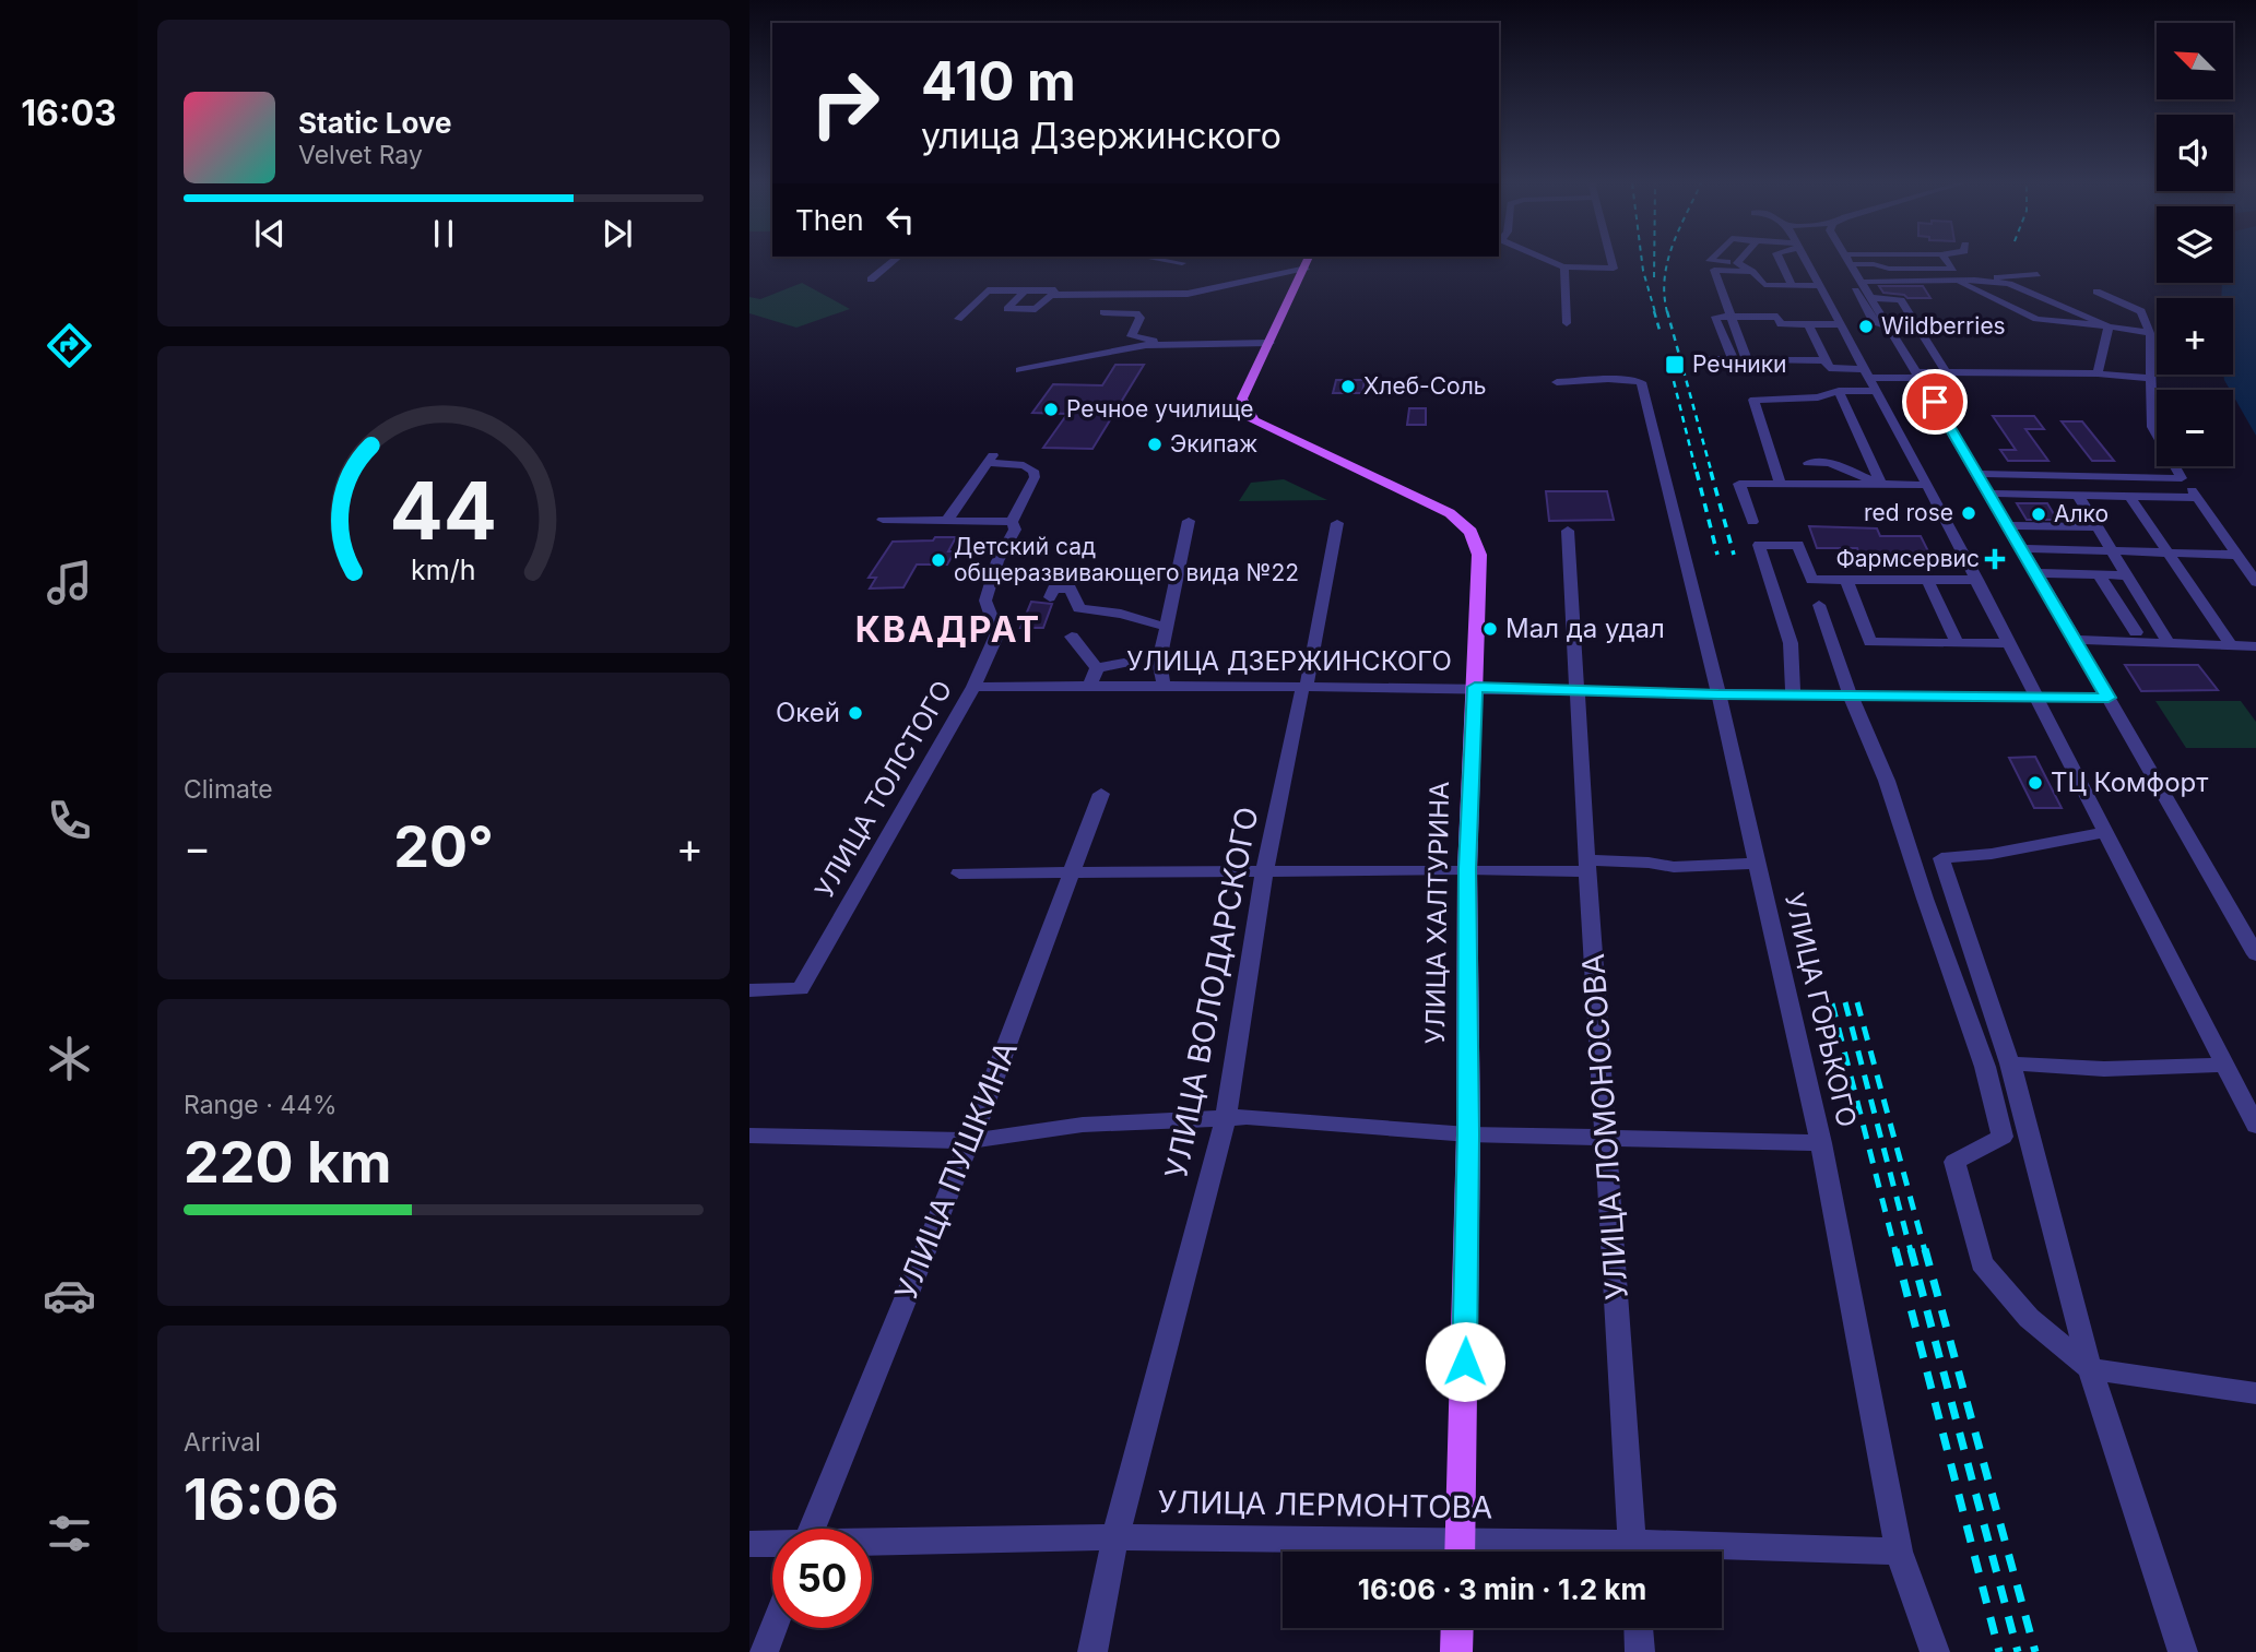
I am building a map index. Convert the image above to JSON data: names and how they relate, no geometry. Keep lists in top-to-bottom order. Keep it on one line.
{"streets":{"main road":["УЛИЦА ХАЛТУРИНА"],"street":["УЛИЦА ДЗЕРЖИНСКОГО","УЛИЦА ТОЛСТОГО","УЛИЦА ВОЛОДАРСКОГО","УЛИЦА ГОРЬКОГО","УЛИЦА ЛОМОНОСОВА","УЛИЦА ПУШКИНА","УЛИЦА ЛЕРМОНТОВА"]},"crossings":[["УЛИЦА ДЗЕРЖИНСКОГО","УЛИЦА ТОЛСТОГО"],["УЛИЦА ДЗЕРЖИНСКОГО","УЛИЦА ХАЛТУРИНА"],["УЛИЦА ДЗЕРЖИНСКОГО","УЛИЦА ВОЛОДАРСКОГО"],["УЛИЦА ДЗЕРЖИНСКОГО","УЛИЦА ГОРЬКОГО"],["УЛИЦА ДЗЕРЖИНСКОГО","УЛИЦА ЛОМОНОСОВА"],["УЛИЦА ВОЛОДАРСКОГО","УЛИЦА ЛЕРМОНТОВА"],["УЛИЦА ГОРЬКОГО","УЛИЦА ЛЕРМОНТОВА"]],"districts":["КВАДРАТ"],"places":{"other":["Wildberries","Хлеб-Соль","Речное училище","Экипаж","red rose","Алко","Детский сад общеразвивающего вида №22","Мал да удал","Окей","ТЦ Комфорт"],"transit":["Речники"],"health":["Фармсервис"]},"north":"top left","page":{"tabs":"16:03","map_buttons":["+","−"],"turn":["410 m","улица Дзержинского"],"song":["Static Love","Velvet Ray"],"then":"Then","tile":["Climate",["Range · 44%","220 km"],["Arrival","16:06"]],"heat":["−","20°","+"],"limit":"50","trip":"16:06 · 3 min · 1.2 km","gauge":["44","km/h"]}}
